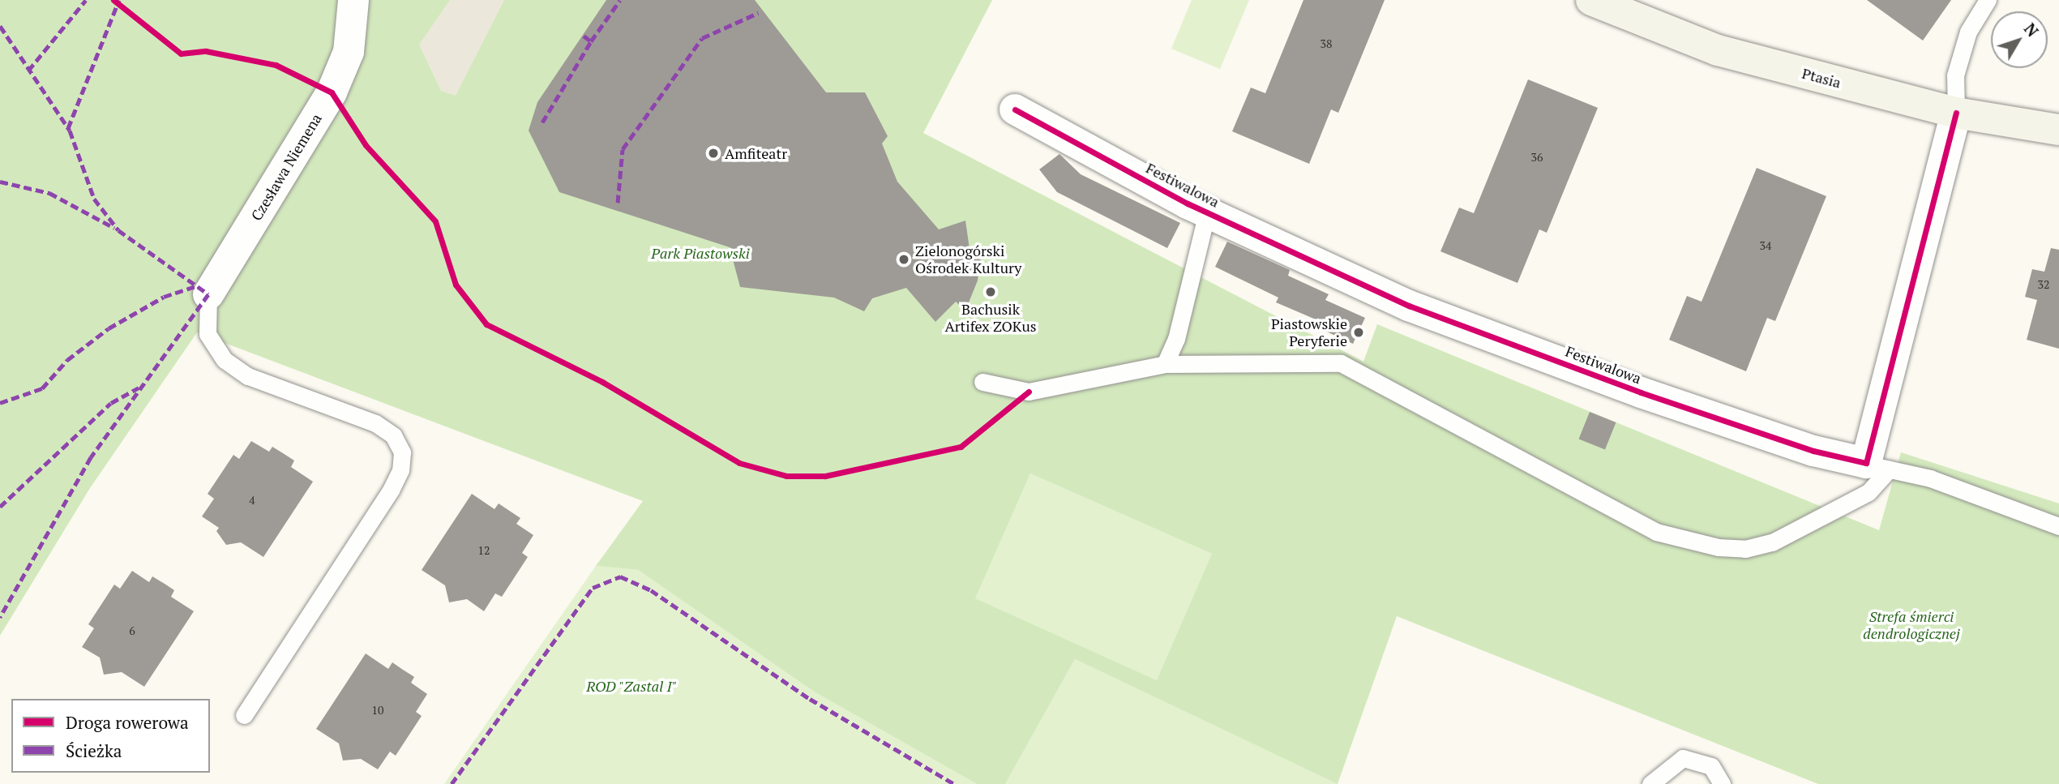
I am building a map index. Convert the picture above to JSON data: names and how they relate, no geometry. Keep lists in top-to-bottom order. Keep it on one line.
{"streets":{"street":["Ptasia","Czesława Niemena","Festiwalowa"]},"parks":["Park Piastowski","Strefa śmierci dendrologicznej","ROD \"Zastal I\""],"places":["Amfiteatr","Zielonogórski Ośrodek Kultury","Bachusik Artifex ZOKus","Piastowskie Peryferie"],"house_numbers":["38","36","34","32","4","12","6","10"],"legend":["Droga rowerowa","Ścieżka"],"north":"top right"}
